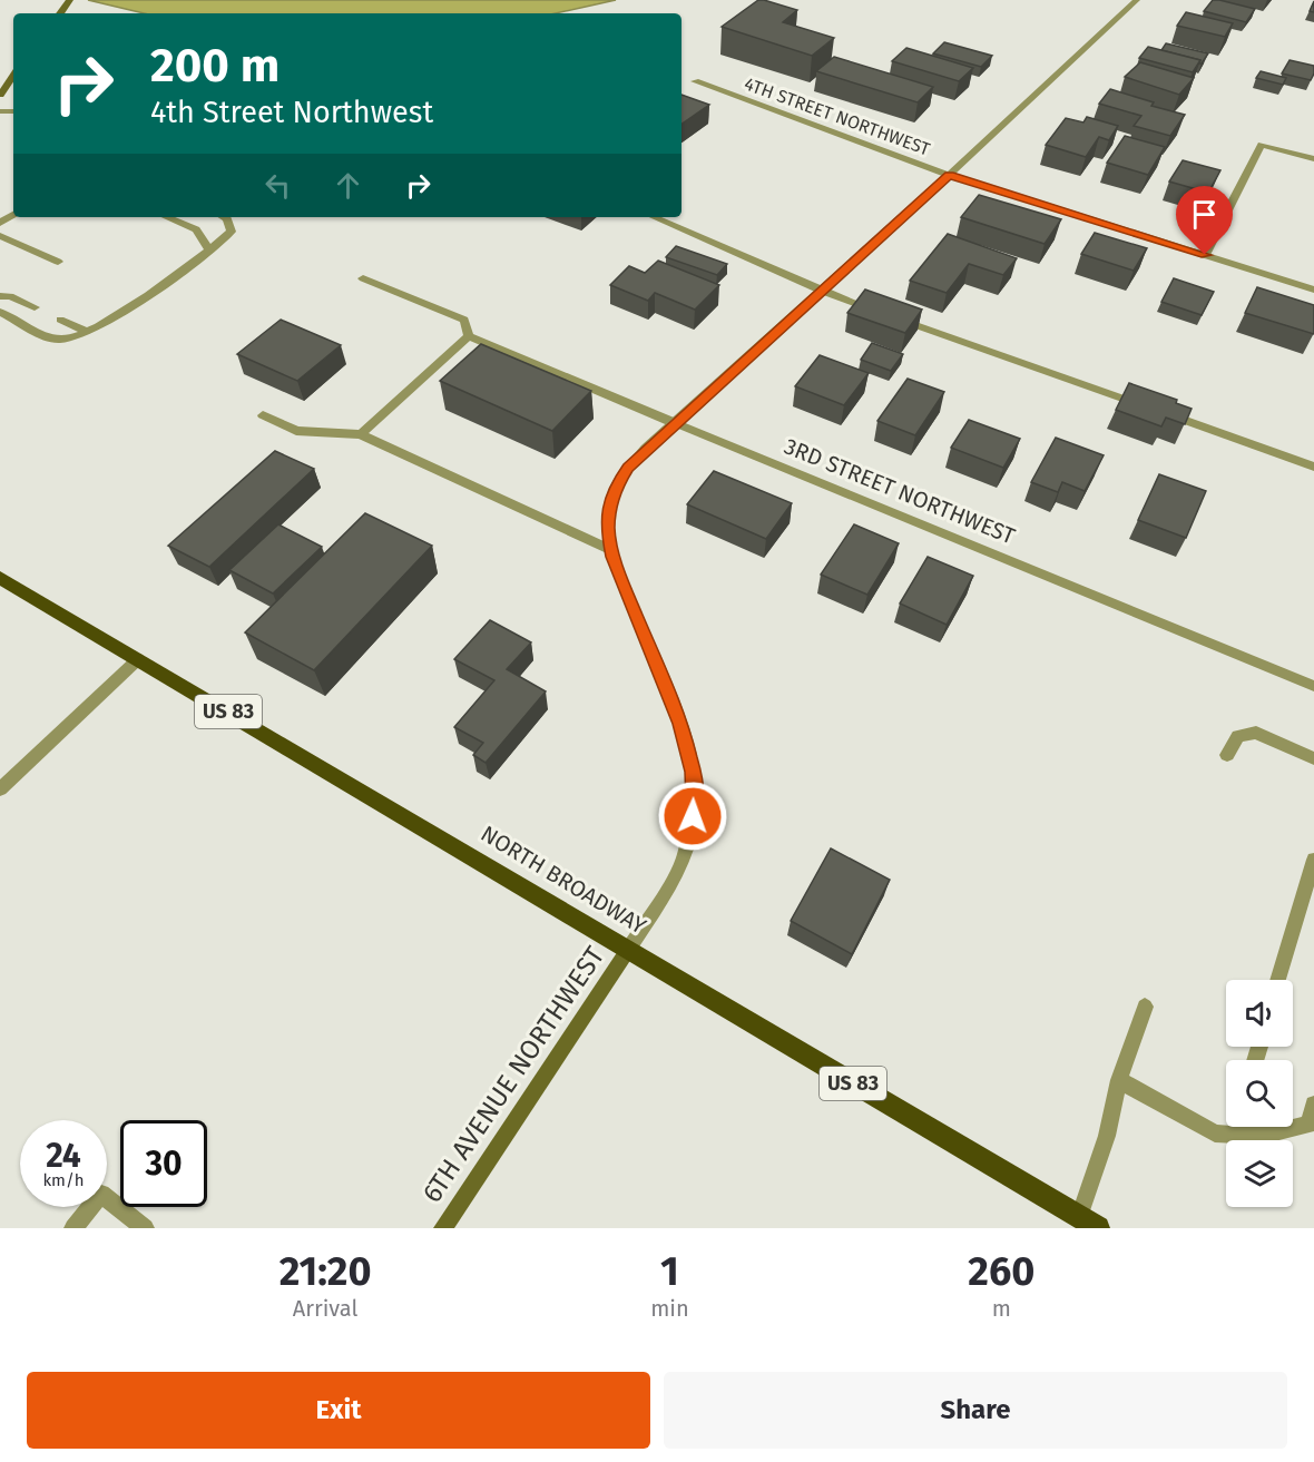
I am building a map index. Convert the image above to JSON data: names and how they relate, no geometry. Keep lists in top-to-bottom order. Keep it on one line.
{"streets":{"main road":["US 83","NORTH BROADWAY"],"street":["4TH STREET NORTHWEST","3RD STREET NORTHWEST","6TH AVENUE NORTHWEST"]},"crossings":[["NORTH BROADWAY","6TH AVENUE NORTHWEST"]],"page":{"turn":["200 m","4th Street Northwest"],"speed":"24 km/h","limit":"30","eta":["21:20","Arrival","1","min","260","m"],"buttons":["Exit","Share"]}}
